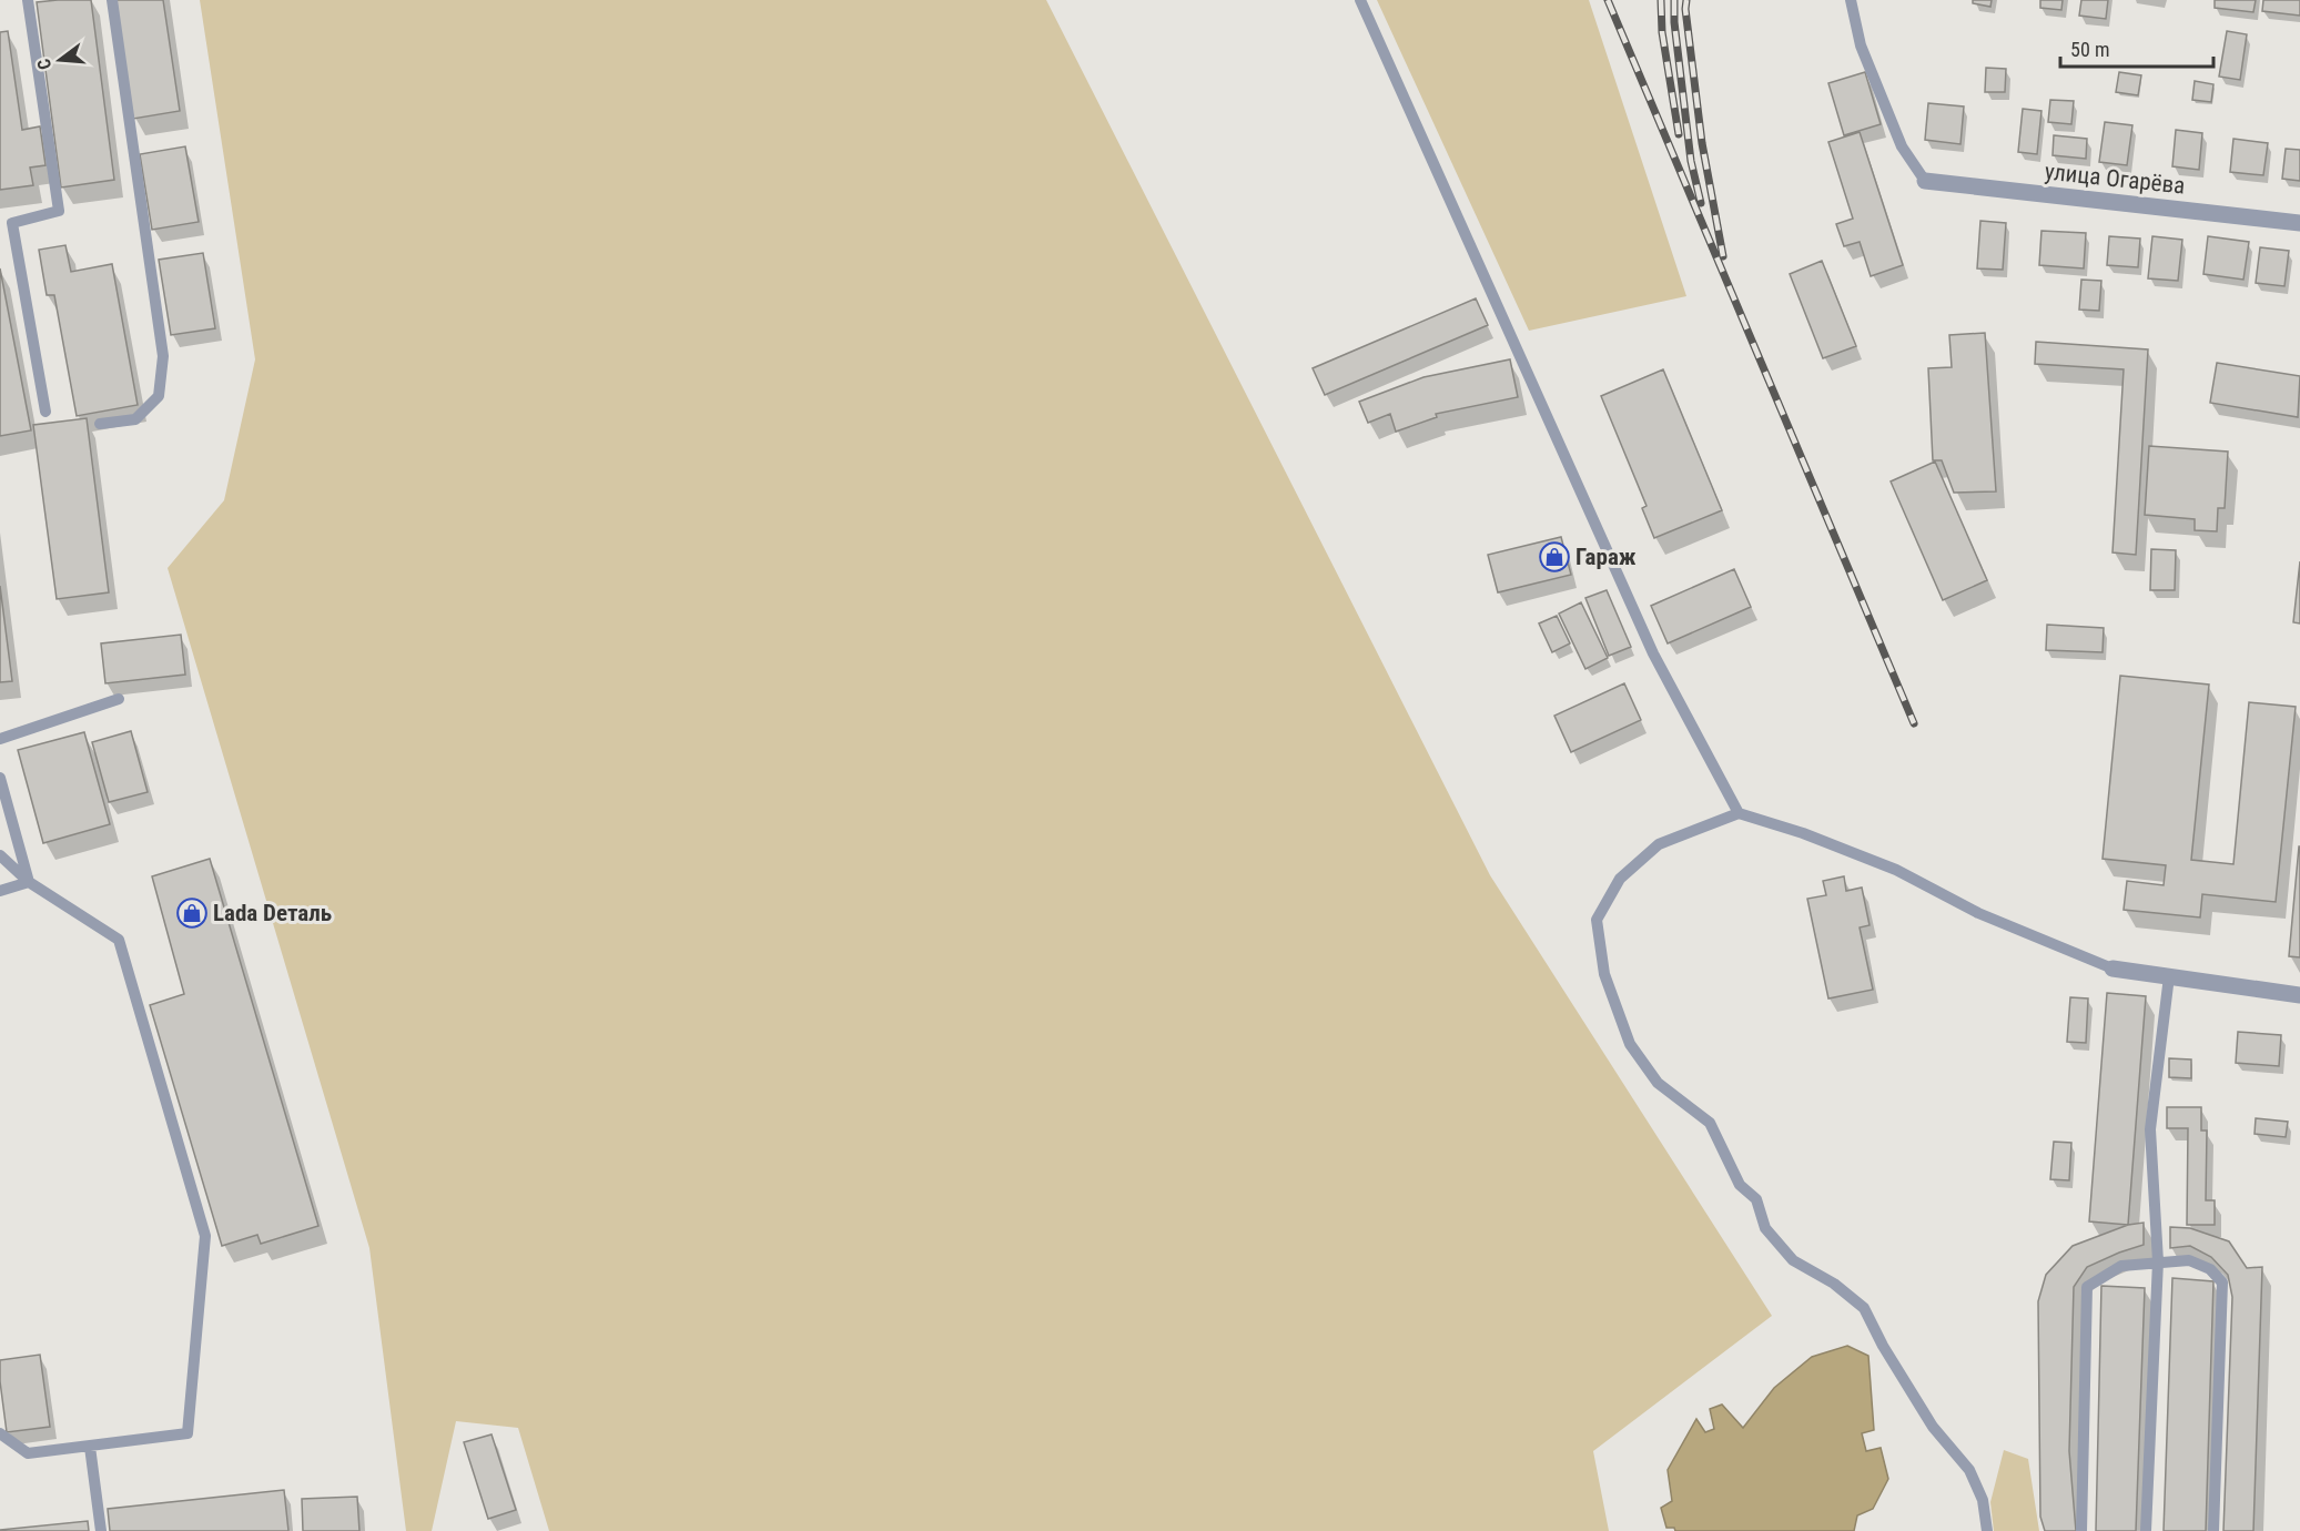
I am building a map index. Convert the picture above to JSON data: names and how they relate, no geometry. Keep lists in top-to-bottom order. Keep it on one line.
{"streets":{"street":["улица Огарёва"]},"places":{"shop":["Гараж","Lada Dеталь"]},"scale_bar":"50 m","north":"left"}
